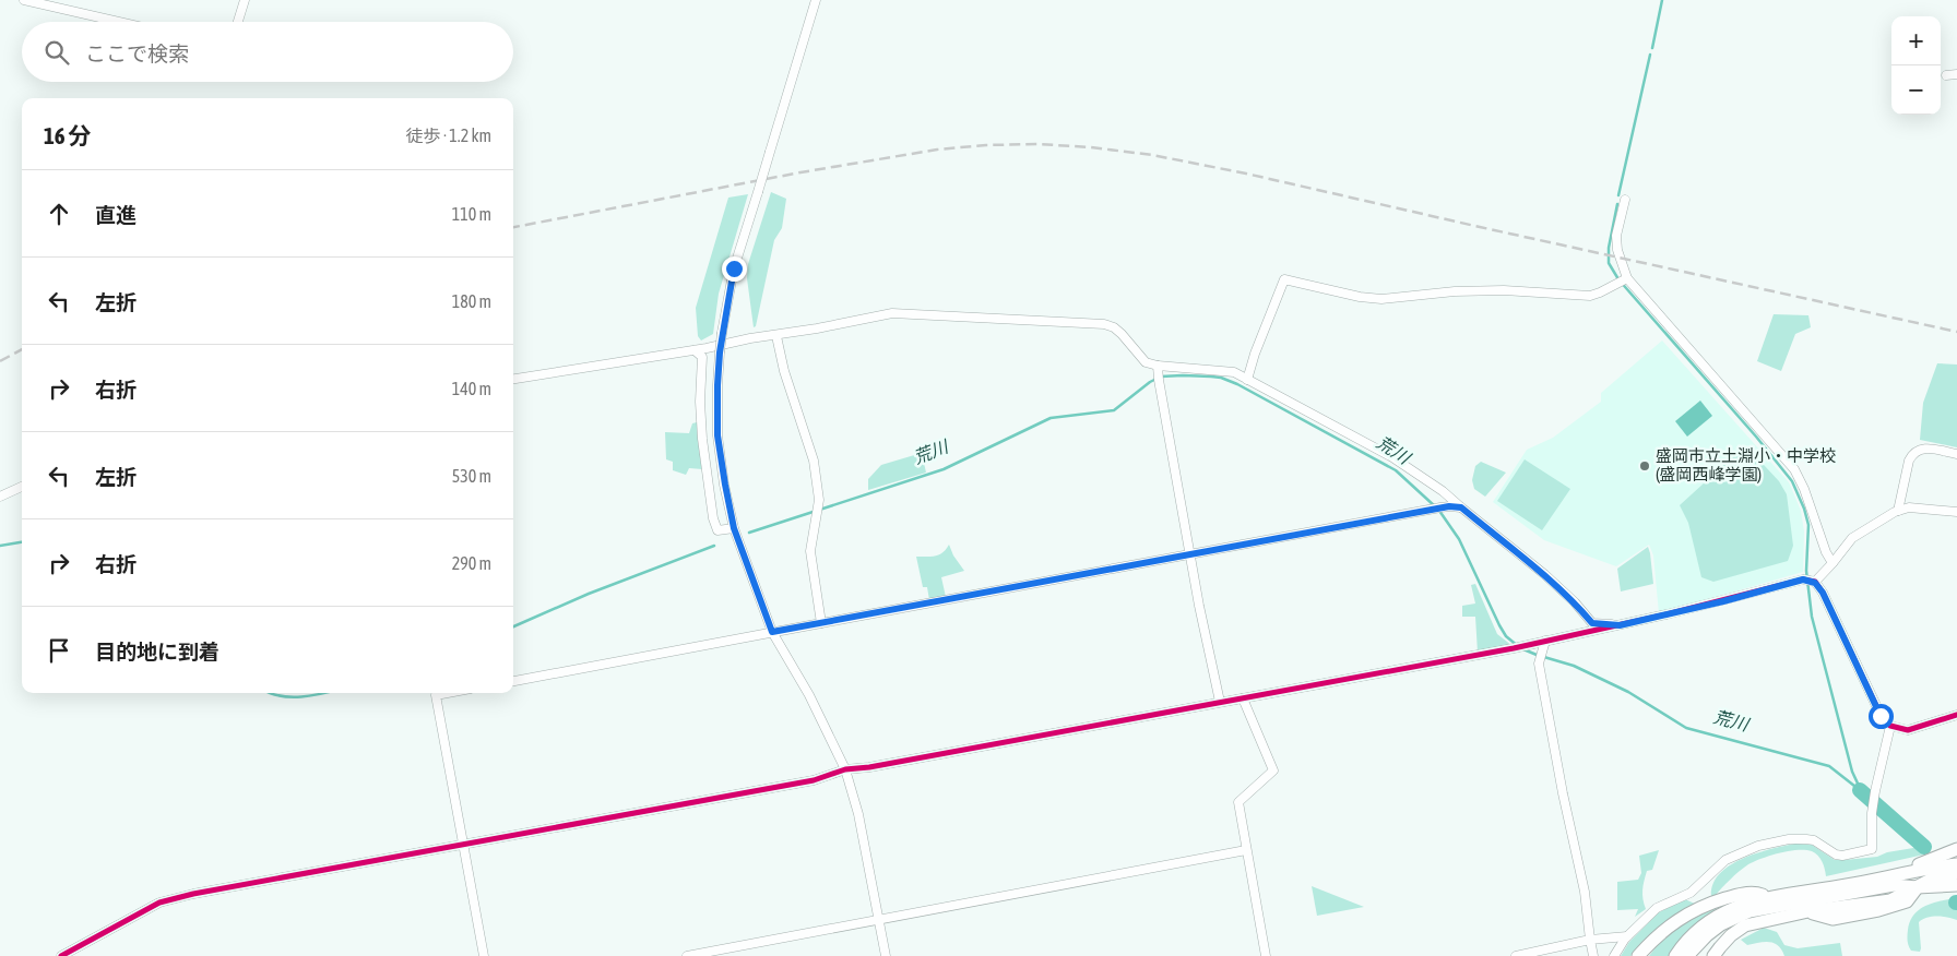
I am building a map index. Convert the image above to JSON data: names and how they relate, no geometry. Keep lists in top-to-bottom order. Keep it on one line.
{"water":["荒川"],"places":["盛岡市立土淵小・中学校 (盛岡西峰学園)"],"page":{"map_buttons":["+","−"],"search":"ここで検索","heading":["16 分","徒歩 · 1.2 km"],"list":[["直進","110 m"],["左折","180 m"],["右折","140 m"],["左折","530 m"],["右折","290 m"],"目的地に到着"]}}
